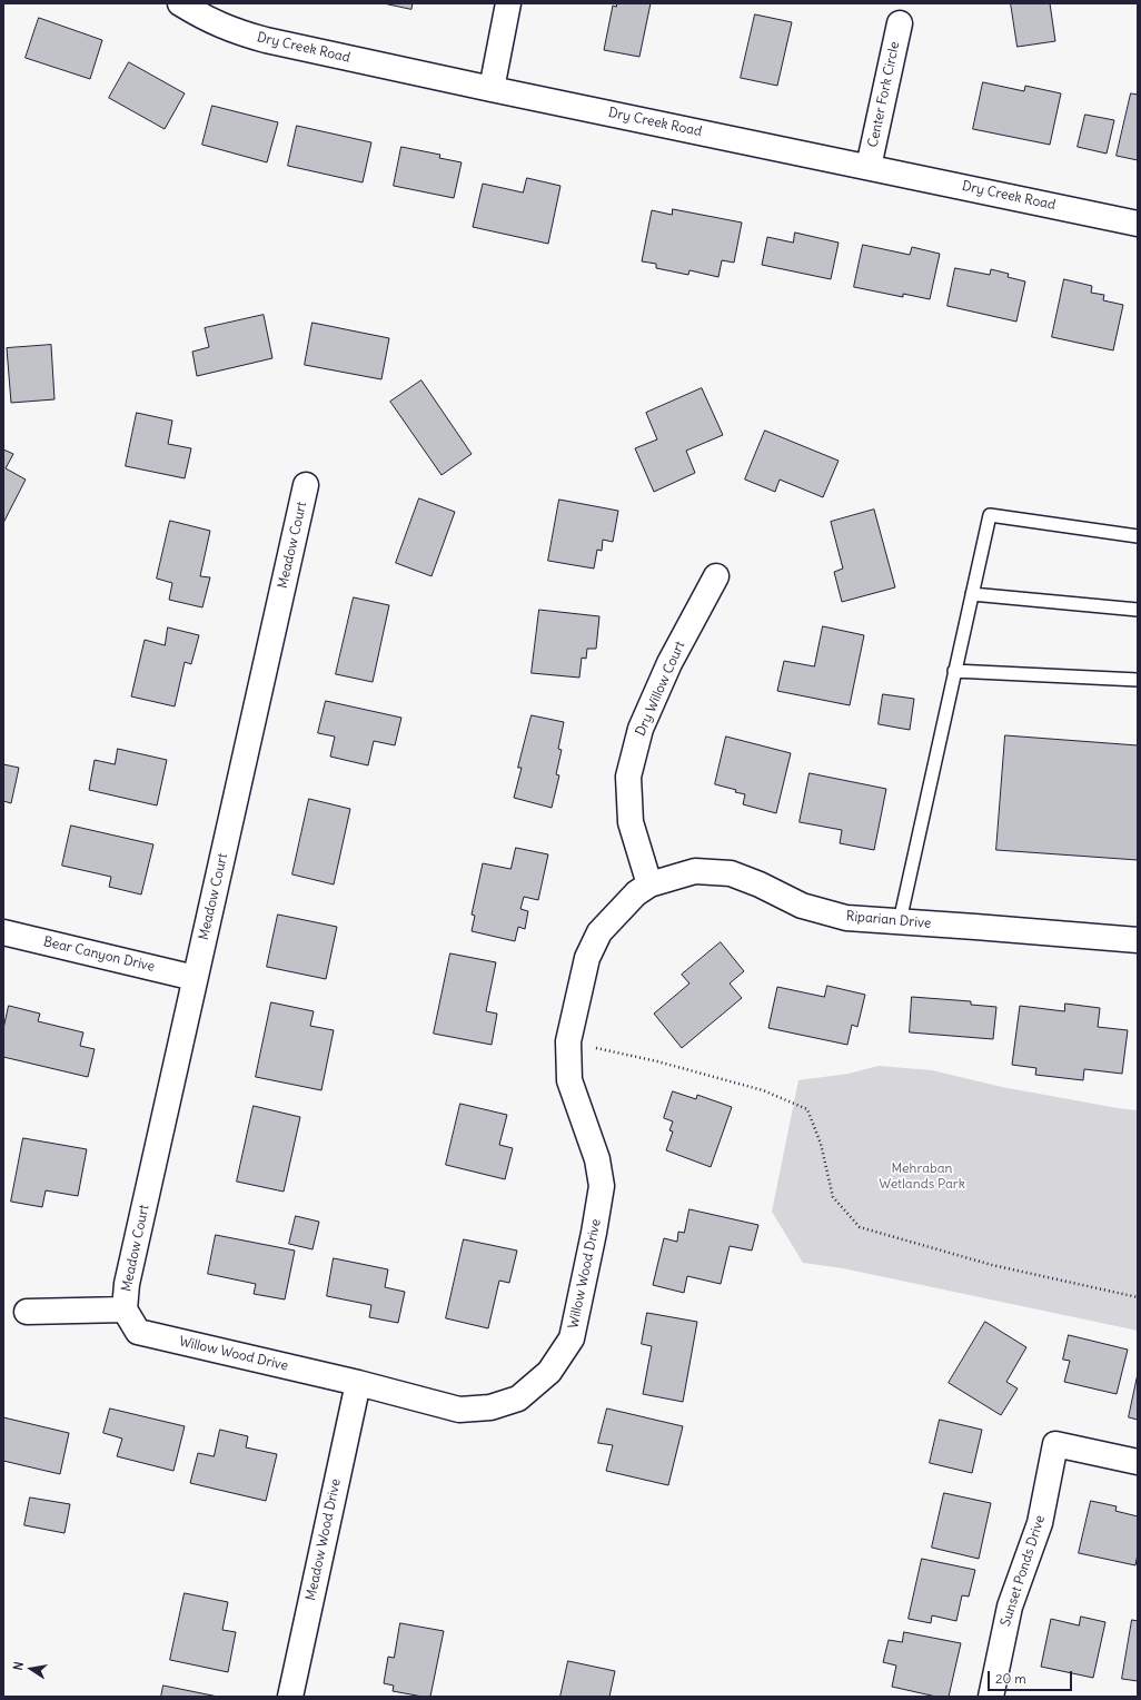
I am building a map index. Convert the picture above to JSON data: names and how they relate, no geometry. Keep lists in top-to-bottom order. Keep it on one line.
{"streets":{"street":["Dry Creek Road","Center Fork Circle","Meadow Court","Dry Willow Court","Riparian Drive","Bear Canyon Drive","Willow Wood Drive","Meadow Wood Drive","Sunset Ponds Drive"]},"crossings":[["Dry Creek Road","Center Fork Circle"],["Meadow Court","Bear Canyon Drive"],["Meadow Court","Willow Wood Drive"],["Dry Willow Court","Riparian Drive"],["Dry Willow Court","Willow Wood Drive"],["Riparian Drive","Willow Wood Drive"],["Willow Wood Drive","Meadow Wood Drive"]],"parks":["Mehraban Wetlands Park"],"scale_bar":"20 m","north":"left"}
